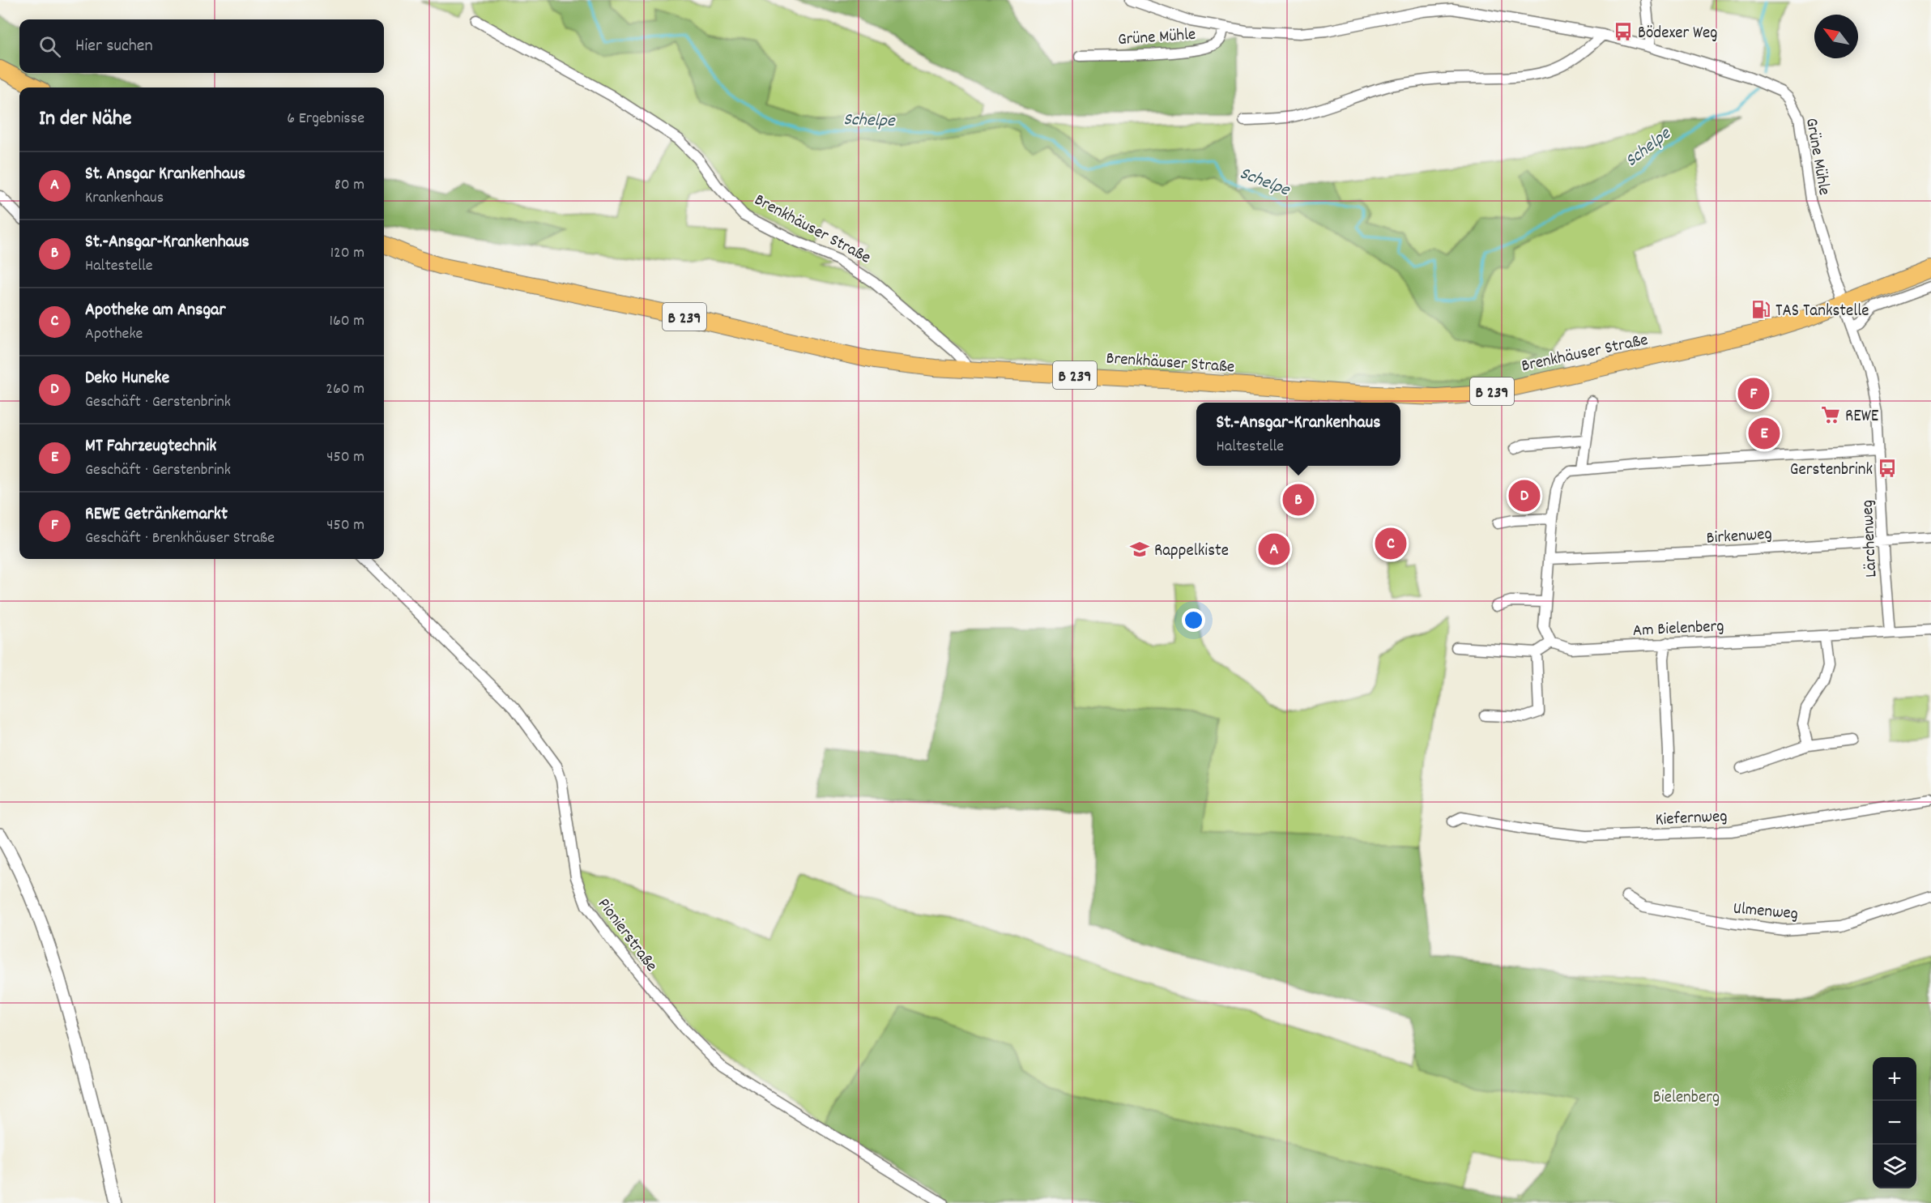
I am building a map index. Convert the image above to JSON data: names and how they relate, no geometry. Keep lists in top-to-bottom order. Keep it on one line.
{"streets":{"main road":["Brenkhäuser Straße","B 239"],"street":["Grüne Mühle","Birkenweg","Lärchenweg","Am Bielenberg","Kiefernweg","Ulmenweg","Pionierstraße"]},"crossings":[["Grüne Mühle","Brenkhäuser Straße"],["Grüne Mühle","Lärchenweg"],["Brenkhäuser Straße","B 239"],["Brenkhäuser Straße","Lärchenweg"],["Birkenweg","Lärchenweg"],["Lärchenweg","Am Bielenberg"]],"water":["Schelpe"],"parks":["Bielenberg"],"places":{"bus stop":["Bödexer Weg","Gerstenbrink"],"fuel station":["TAS Tankstelle"],"supermarket":["REWE"],"school or university":["Rappelkiste"]},"north":"top left","page":{"search":"Hier suchen","heading":["In der Nähe","6 Ergebnisse"],"list":[{"mark":"A","name":"St. Ansgar Krankenhaus","note":"Krankenhaus","value":"80 m"},{"mark":"B","name":"St.-Ansgar-Krankenhaus","note":"Haltestelle","value":"120 m"},{"mark":"C","name":"Apotheke am Ansgar","note":"Apotheke","value":"160 m"},{"mark":"D","name":"Deko Huneke","note":"Geschäft · Gerstenbrink","value":"260 m"},{"mark":"E","name":"MT Fahrzeugtechnik","note":"Geschäft · Gerstenbrink","value":"450 m"},{"mark":"F","name":"REWE Getränkemarkt","note":"Geschäft · Brenkhäuser Straße","value":"450 m"}],"pins":["F","E","D","B","C","A"],"popup":["St.-Ansgar-Krankenhaus","Haltestelle"],"map_buttons":["+","−"]}}
